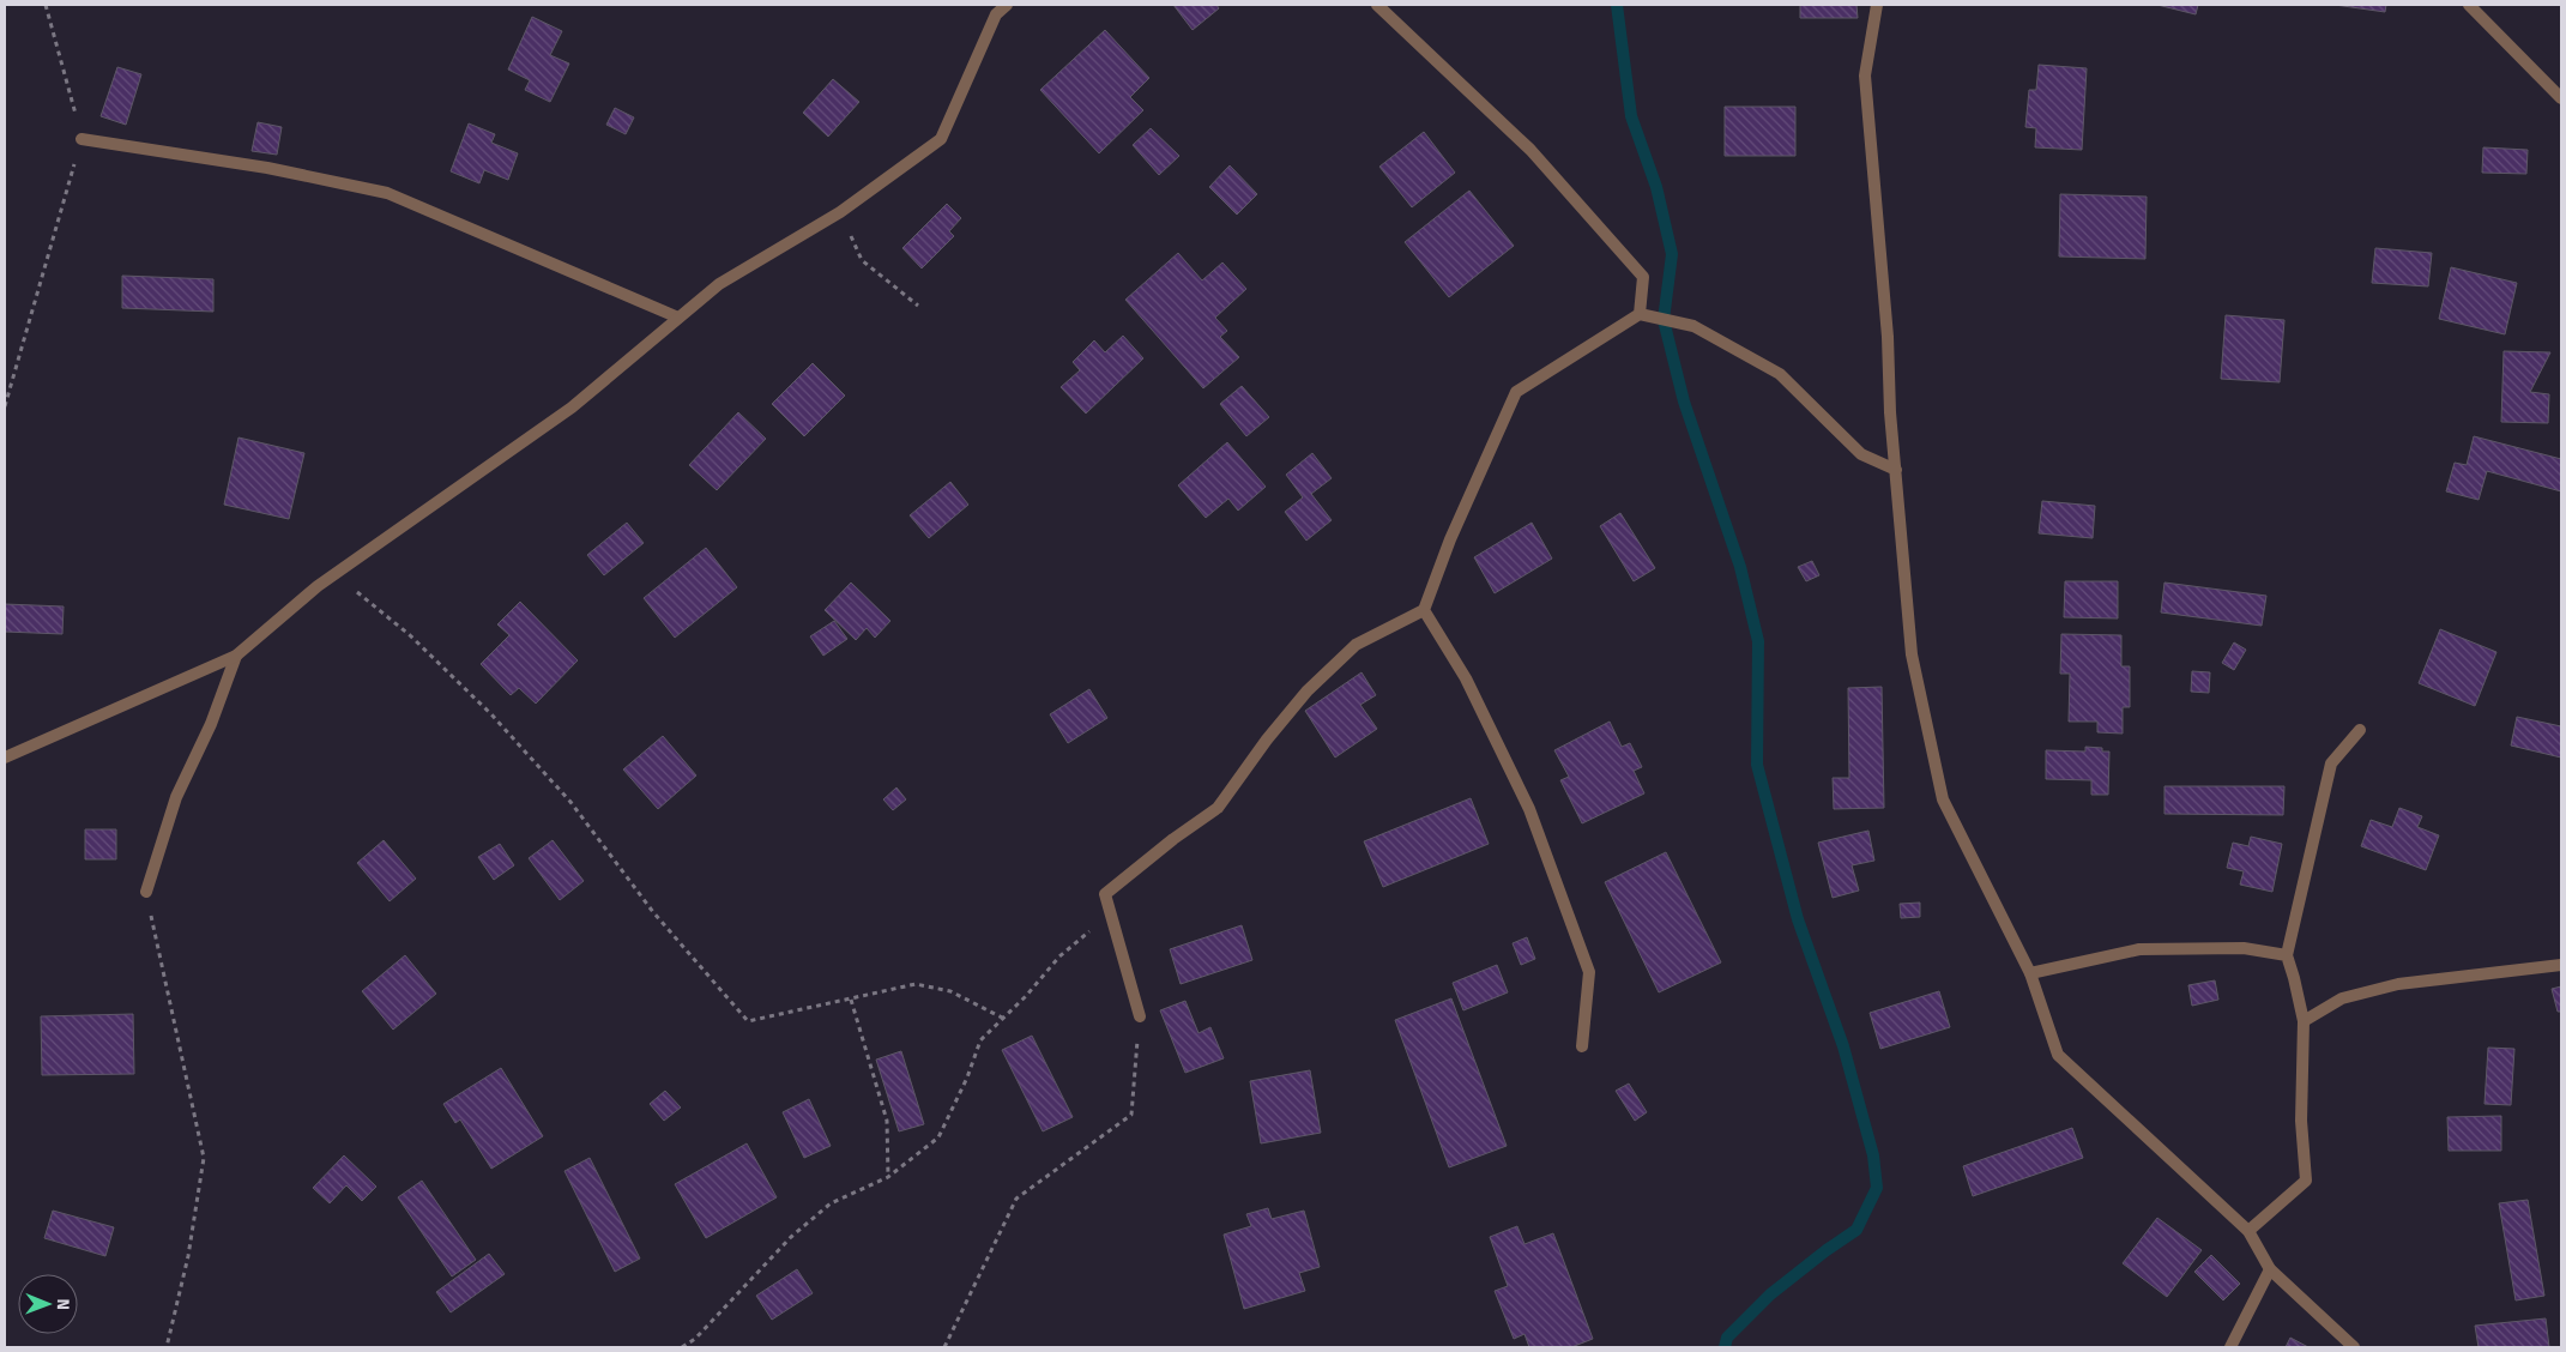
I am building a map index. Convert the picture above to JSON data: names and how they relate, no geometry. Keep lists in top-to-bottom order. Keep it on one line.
{"north":"right"}
